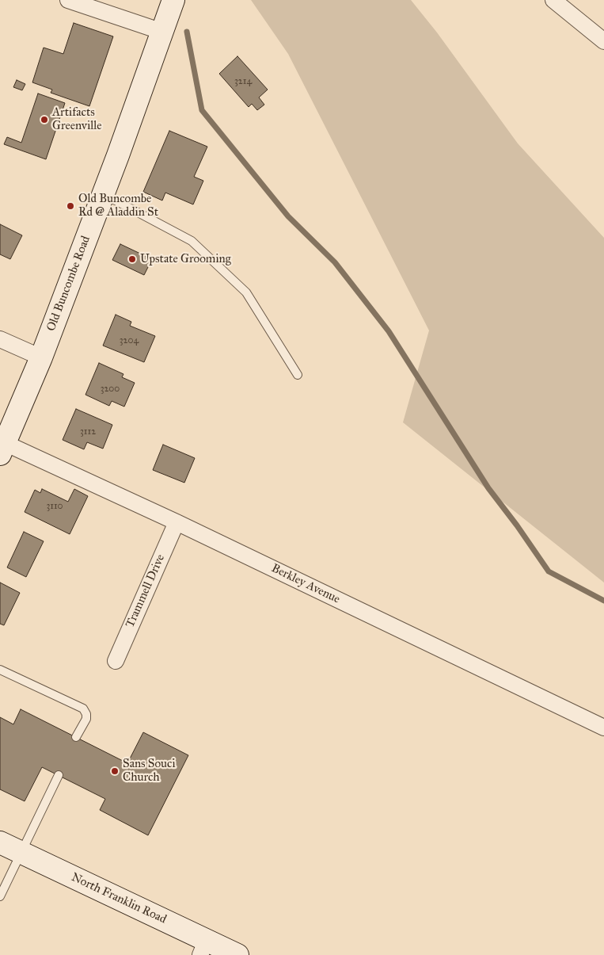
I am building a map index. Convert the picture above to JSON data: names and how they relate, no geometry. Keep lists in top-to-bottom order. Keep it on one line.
{"streets":{"street":["Old Buncombe Road","Berkley Avenue","Trammell Drive","North Franklin Road"]},"crossings":[["Old Buncombe Road","Berkley Avenue"],["Berkley Avenue","Trammell Drive"]],"places":["Artifacts Greenville","Old Buncombe Rd @ Aladdin St","Upstate Grooming","Sans Souci Church"],"house_numbers":["3214","3204","3200","3112","3110"]}
